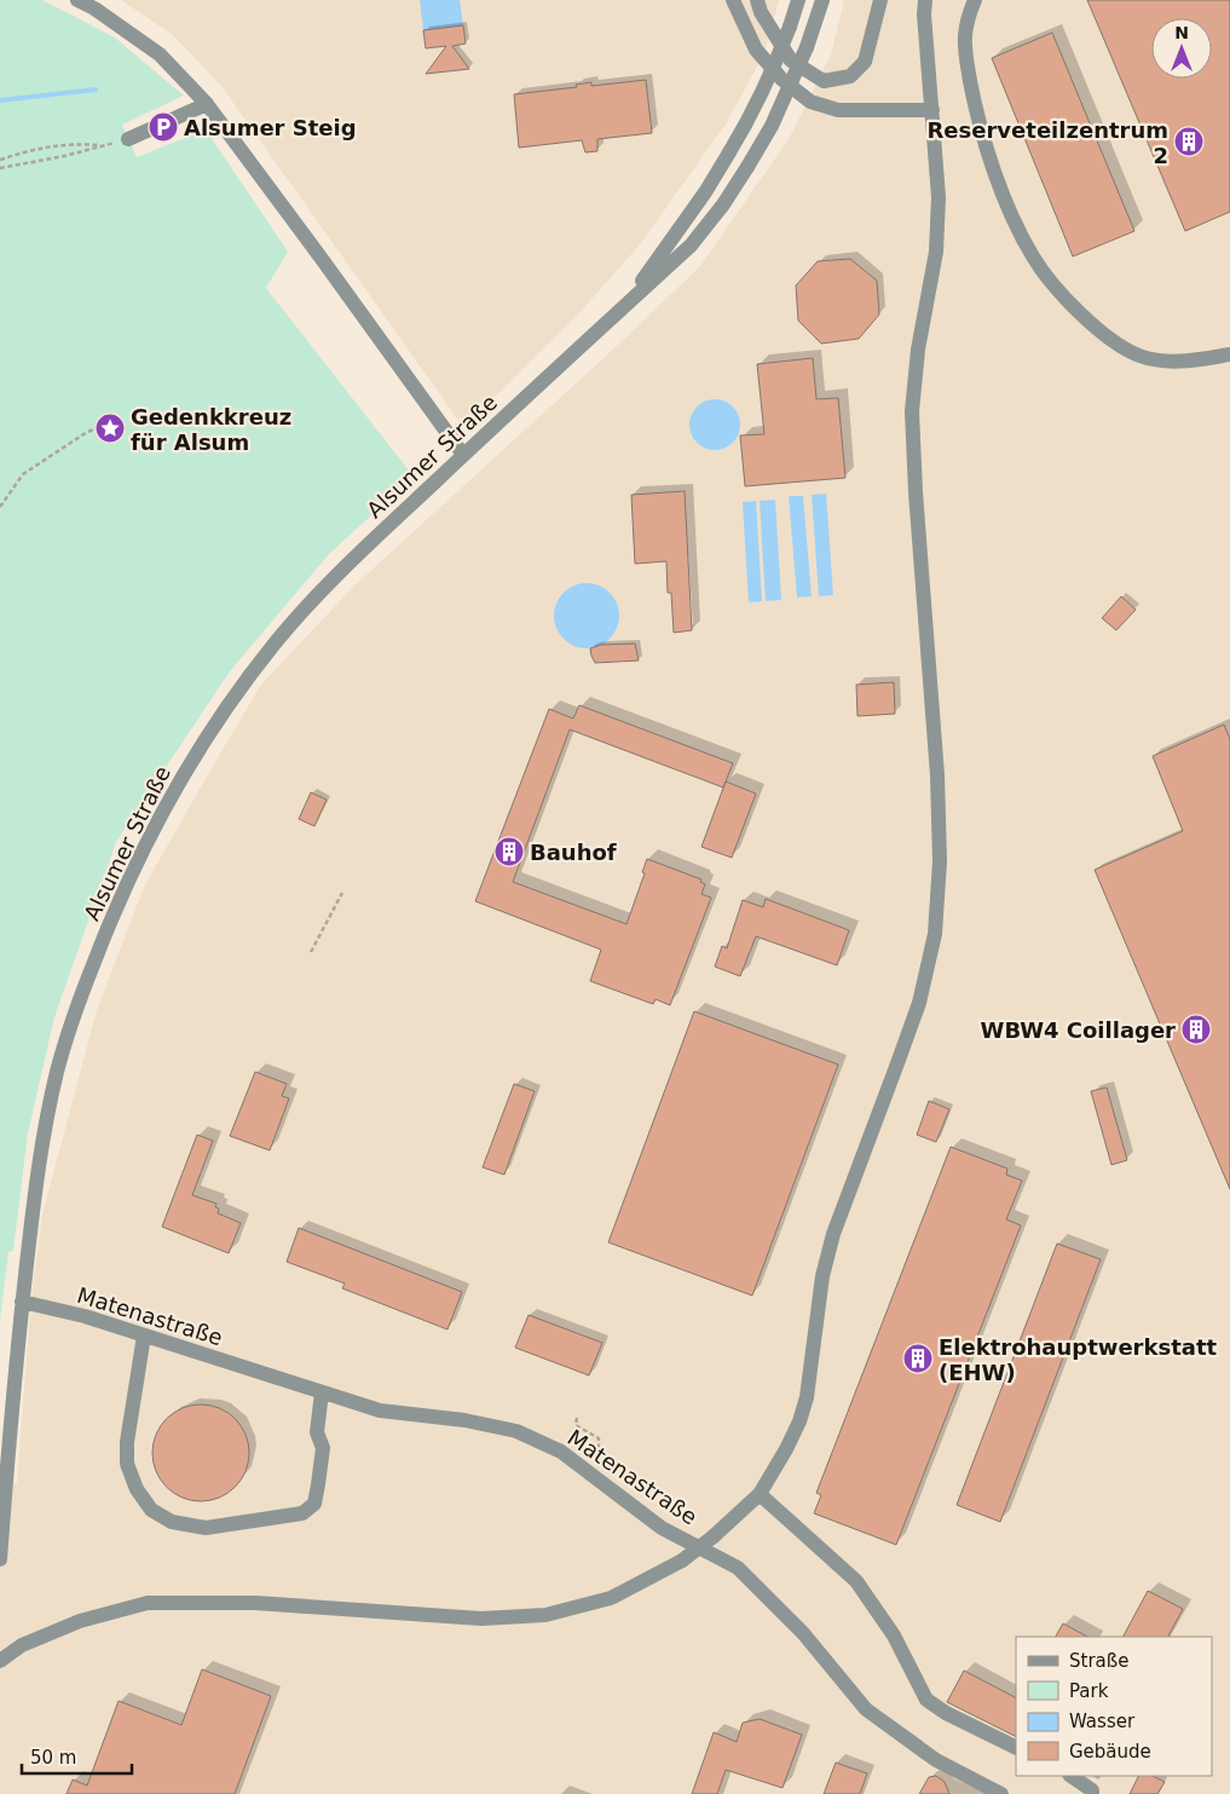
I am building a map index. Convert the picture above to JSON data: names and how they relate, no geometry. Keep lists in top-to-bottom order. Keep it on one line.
{"streets":{"street":["Alsumer Straße","Matenastraße"]},"crossings":[["Alsumer Straße","Matenastraße"]],"places":{"parking":["Alsumer Steig"],"building":["Reserveteilzentrum 2","Bauhof","WBW4 Coillager","Elektrohauptwerkstatt (EHW)"],"place":["Gedenkkreuz für Alsum"]},"legend":["Straße","Park","Wasser","Gebäude"],"scale_bar":"50 m","north":"top"}
